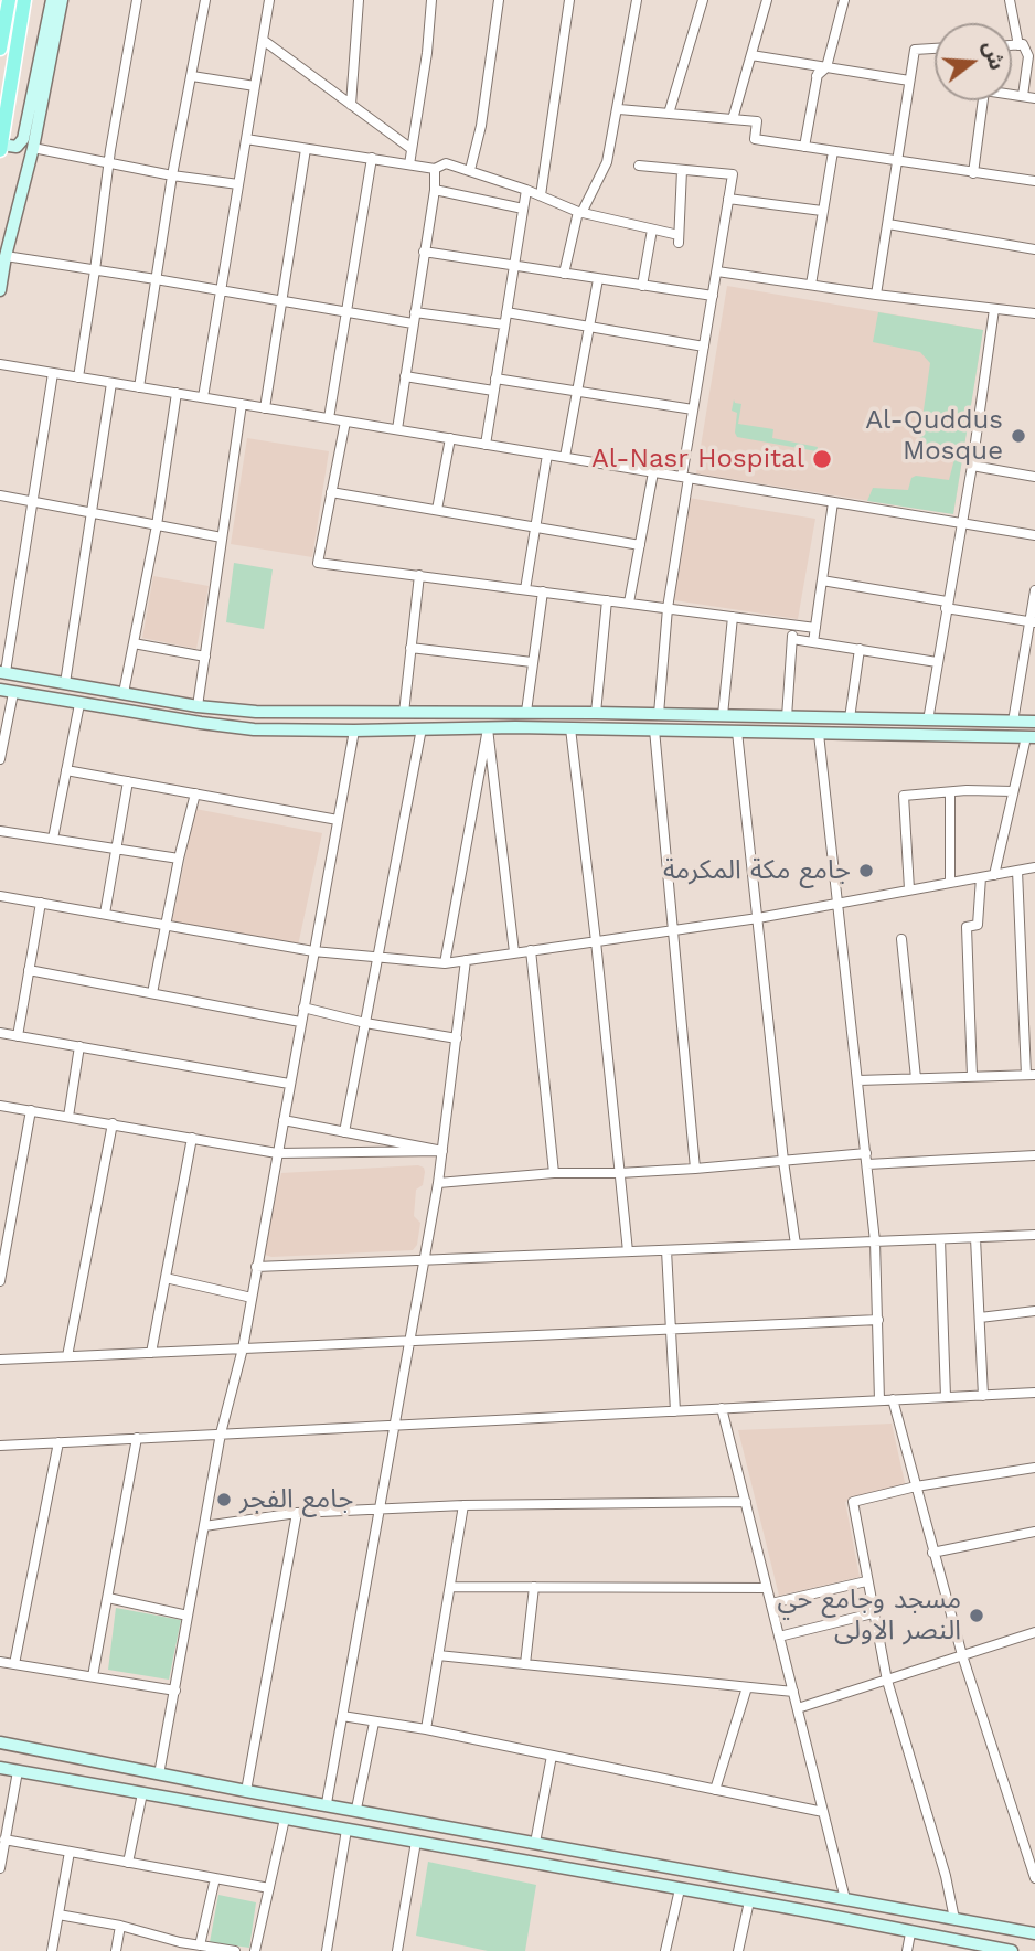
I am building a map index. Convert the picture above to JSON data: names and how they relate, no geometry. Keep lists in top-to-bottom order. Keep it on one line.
{"places":["Al-Quddus Mosque","Al-Nasr Hospital","جامع مكة المكرمة","جامع الفجر","مسجد وجامع حي النصر الاولى"],"north":"right"}
